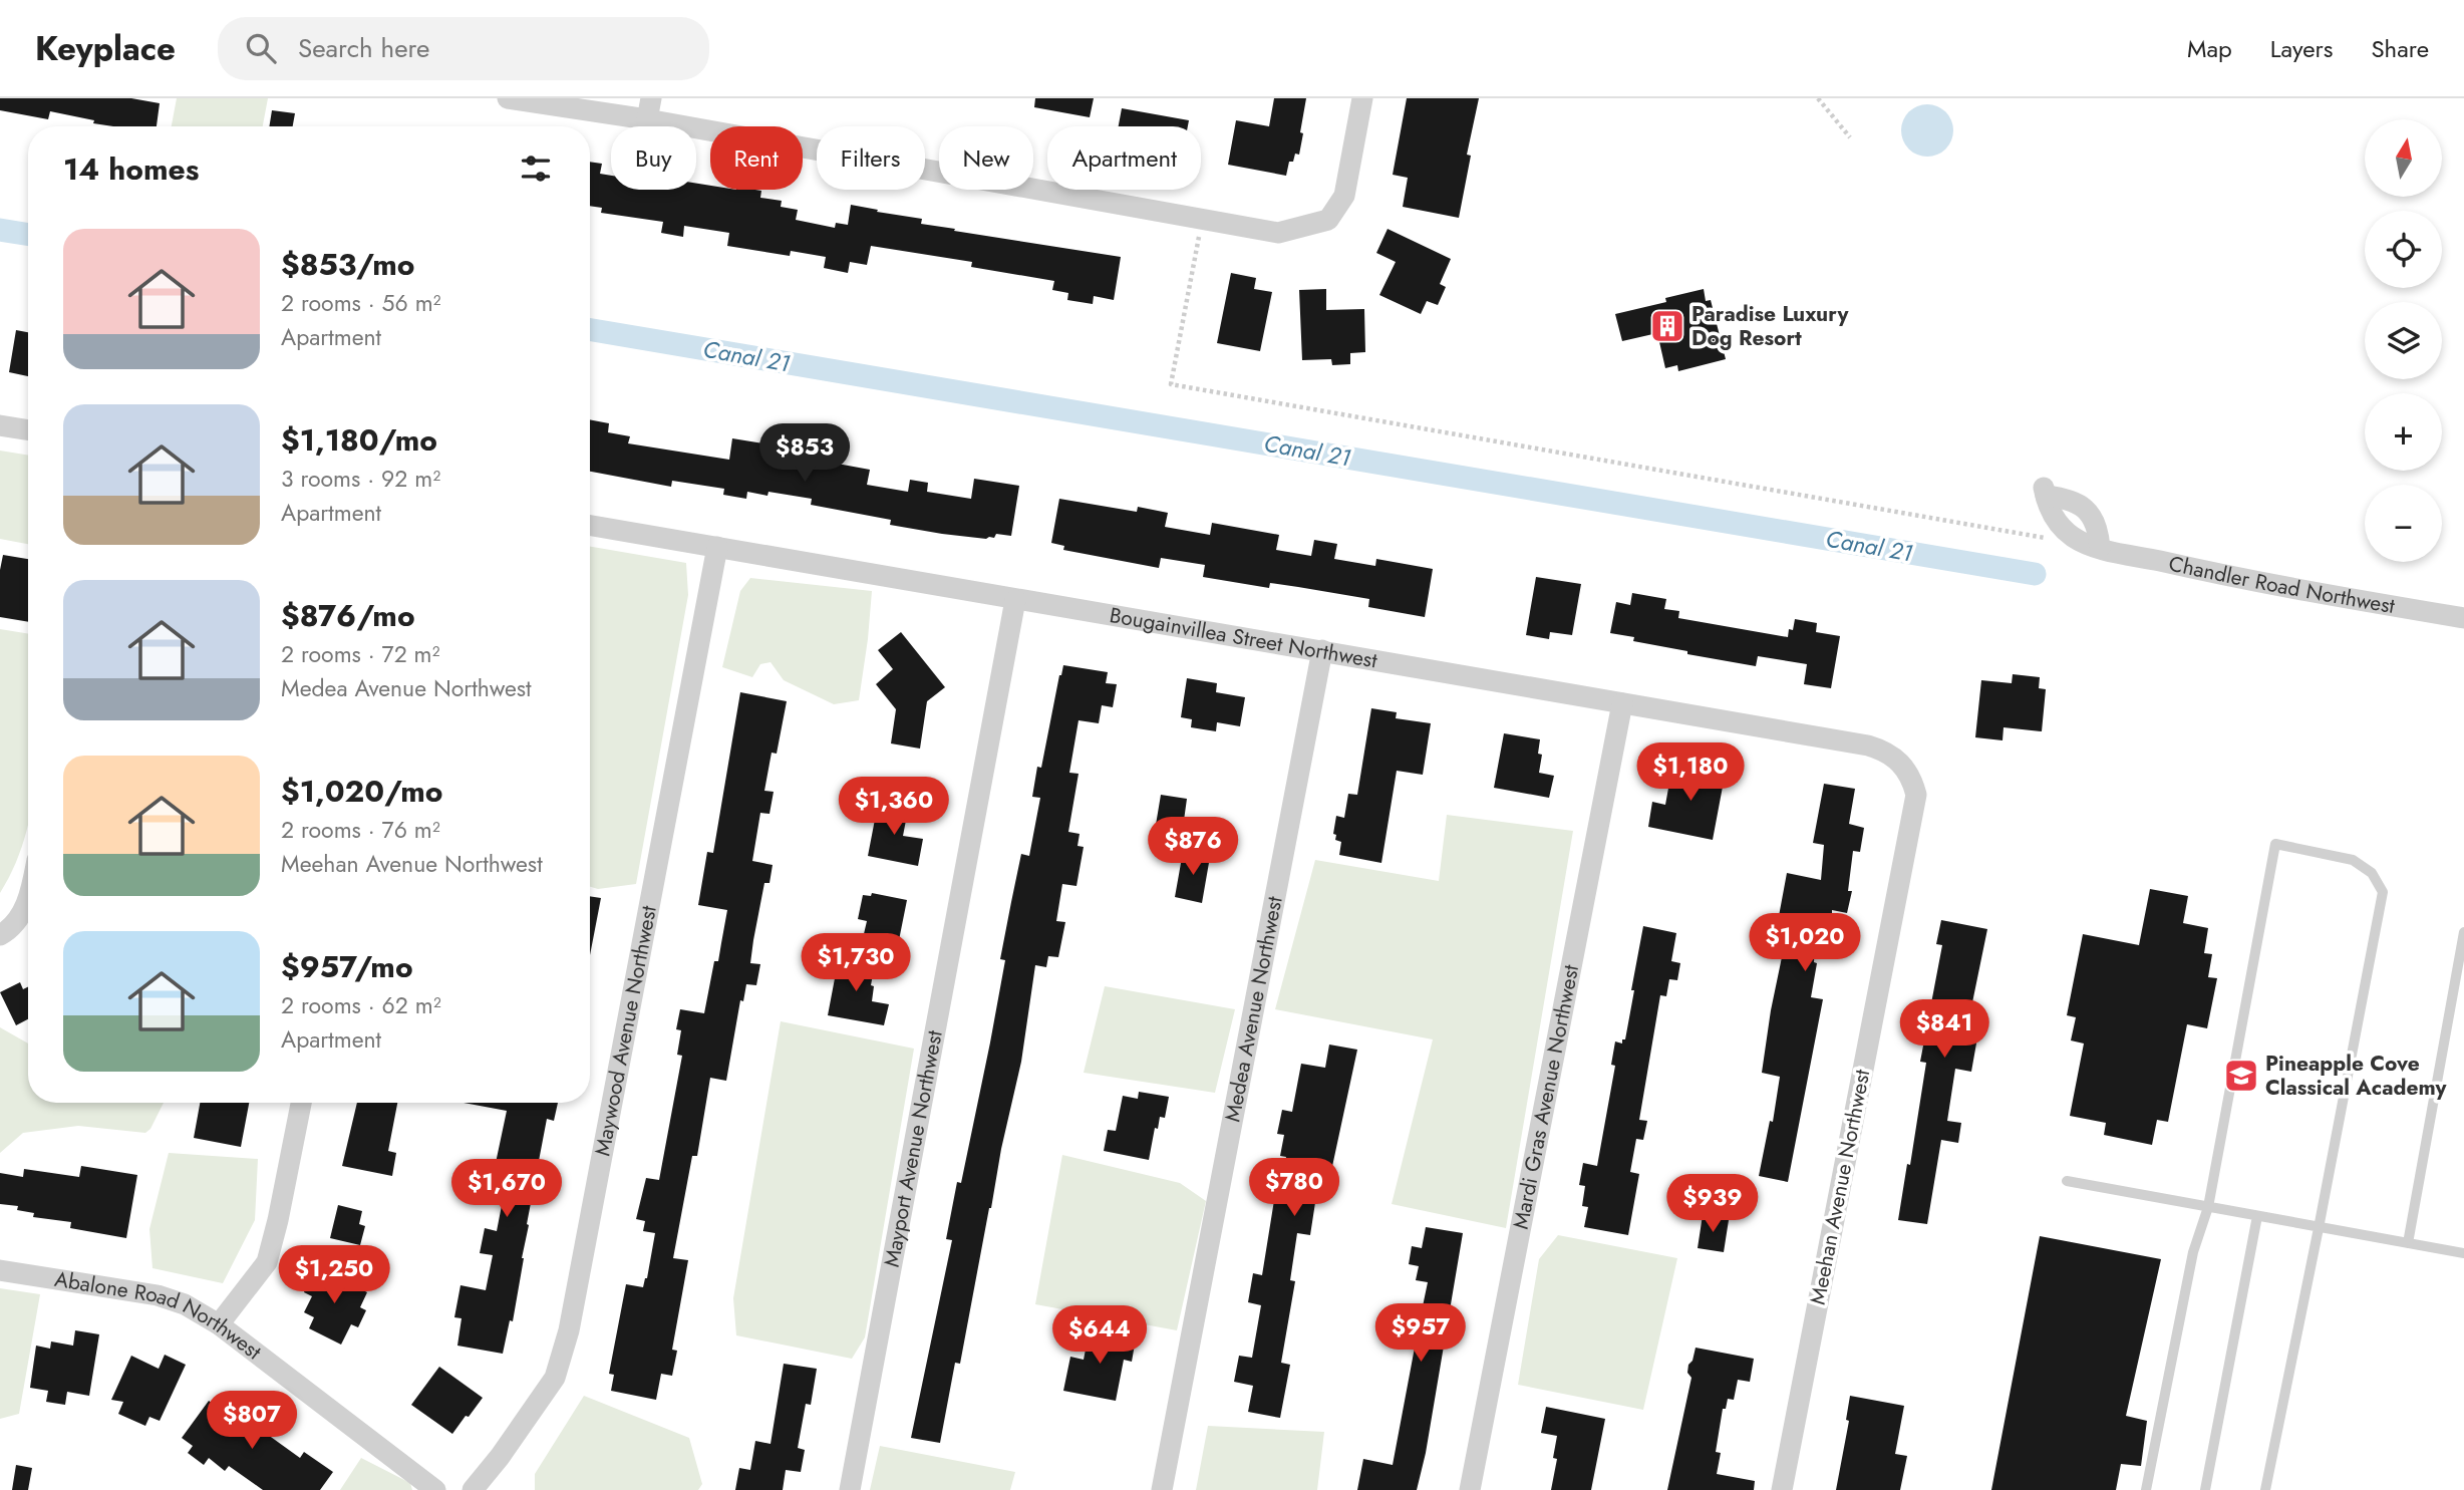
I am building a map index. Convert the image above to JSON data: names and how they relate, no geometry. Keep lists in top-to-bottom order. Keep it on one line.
{"streets":{"street":["Chandler Road Northwest","Bougainvillea Street Northwest","Medea Avenue Northwest","Maywood Avenue Northwest","Mardi Gras Avenue Northwest","Mayport Avenue Northwest","Meehan Avenue Northwest","Abalone Road Northwest"]},"crossings":[["Bougainvillea Street Northwest","Medea Avenue Northwest"],["Bougainvillea Street Northwest","Maywood Avenue Northwest"],["Bougainvillea Street Northwest","Mardi Gras Avenue Northwest"],["Bougainvillea Street Northwest","Mayport Avenue Northwest"],["Bougainvillea Street Northwest","Meehan Avenue Northwest"]],"water":["Canal 21"],"places":{"building":["Paradise Luxury Dog Resort"],"school or university":["Pineapple Cove Classical Academy"]},"north":"top","page":{"header":"Keyplace","search":"Search here","nav":["Map","Layers","Share"],"map_buttons":["+","−"],"chip":["Buy","Rent","Filters","New","Apartment"],"heading":"14 homes","list":[{"name":"$853/mo","note":"2 rooms · 56 m² · Apartment"},{"name":"$1,180/mo","note":"3 rooms · 92 m² · Apartment"},{"name":"$876/mo","note":"2 rooms · 72 m² · Medea Avenue Northwest"},{"name":"$1,020/mo","note":"2 rooms · 76 m² · Meehan Avenue Northwest"},{"name":"$957/mo","note":"2 rooms · 62 m² · Apartment"}],"price":["$853","$1,180","$1,360","$876","$1,020","$1,730","$841","$780","$1,670","$939","$1,250","$957","$644","$807"]}}
